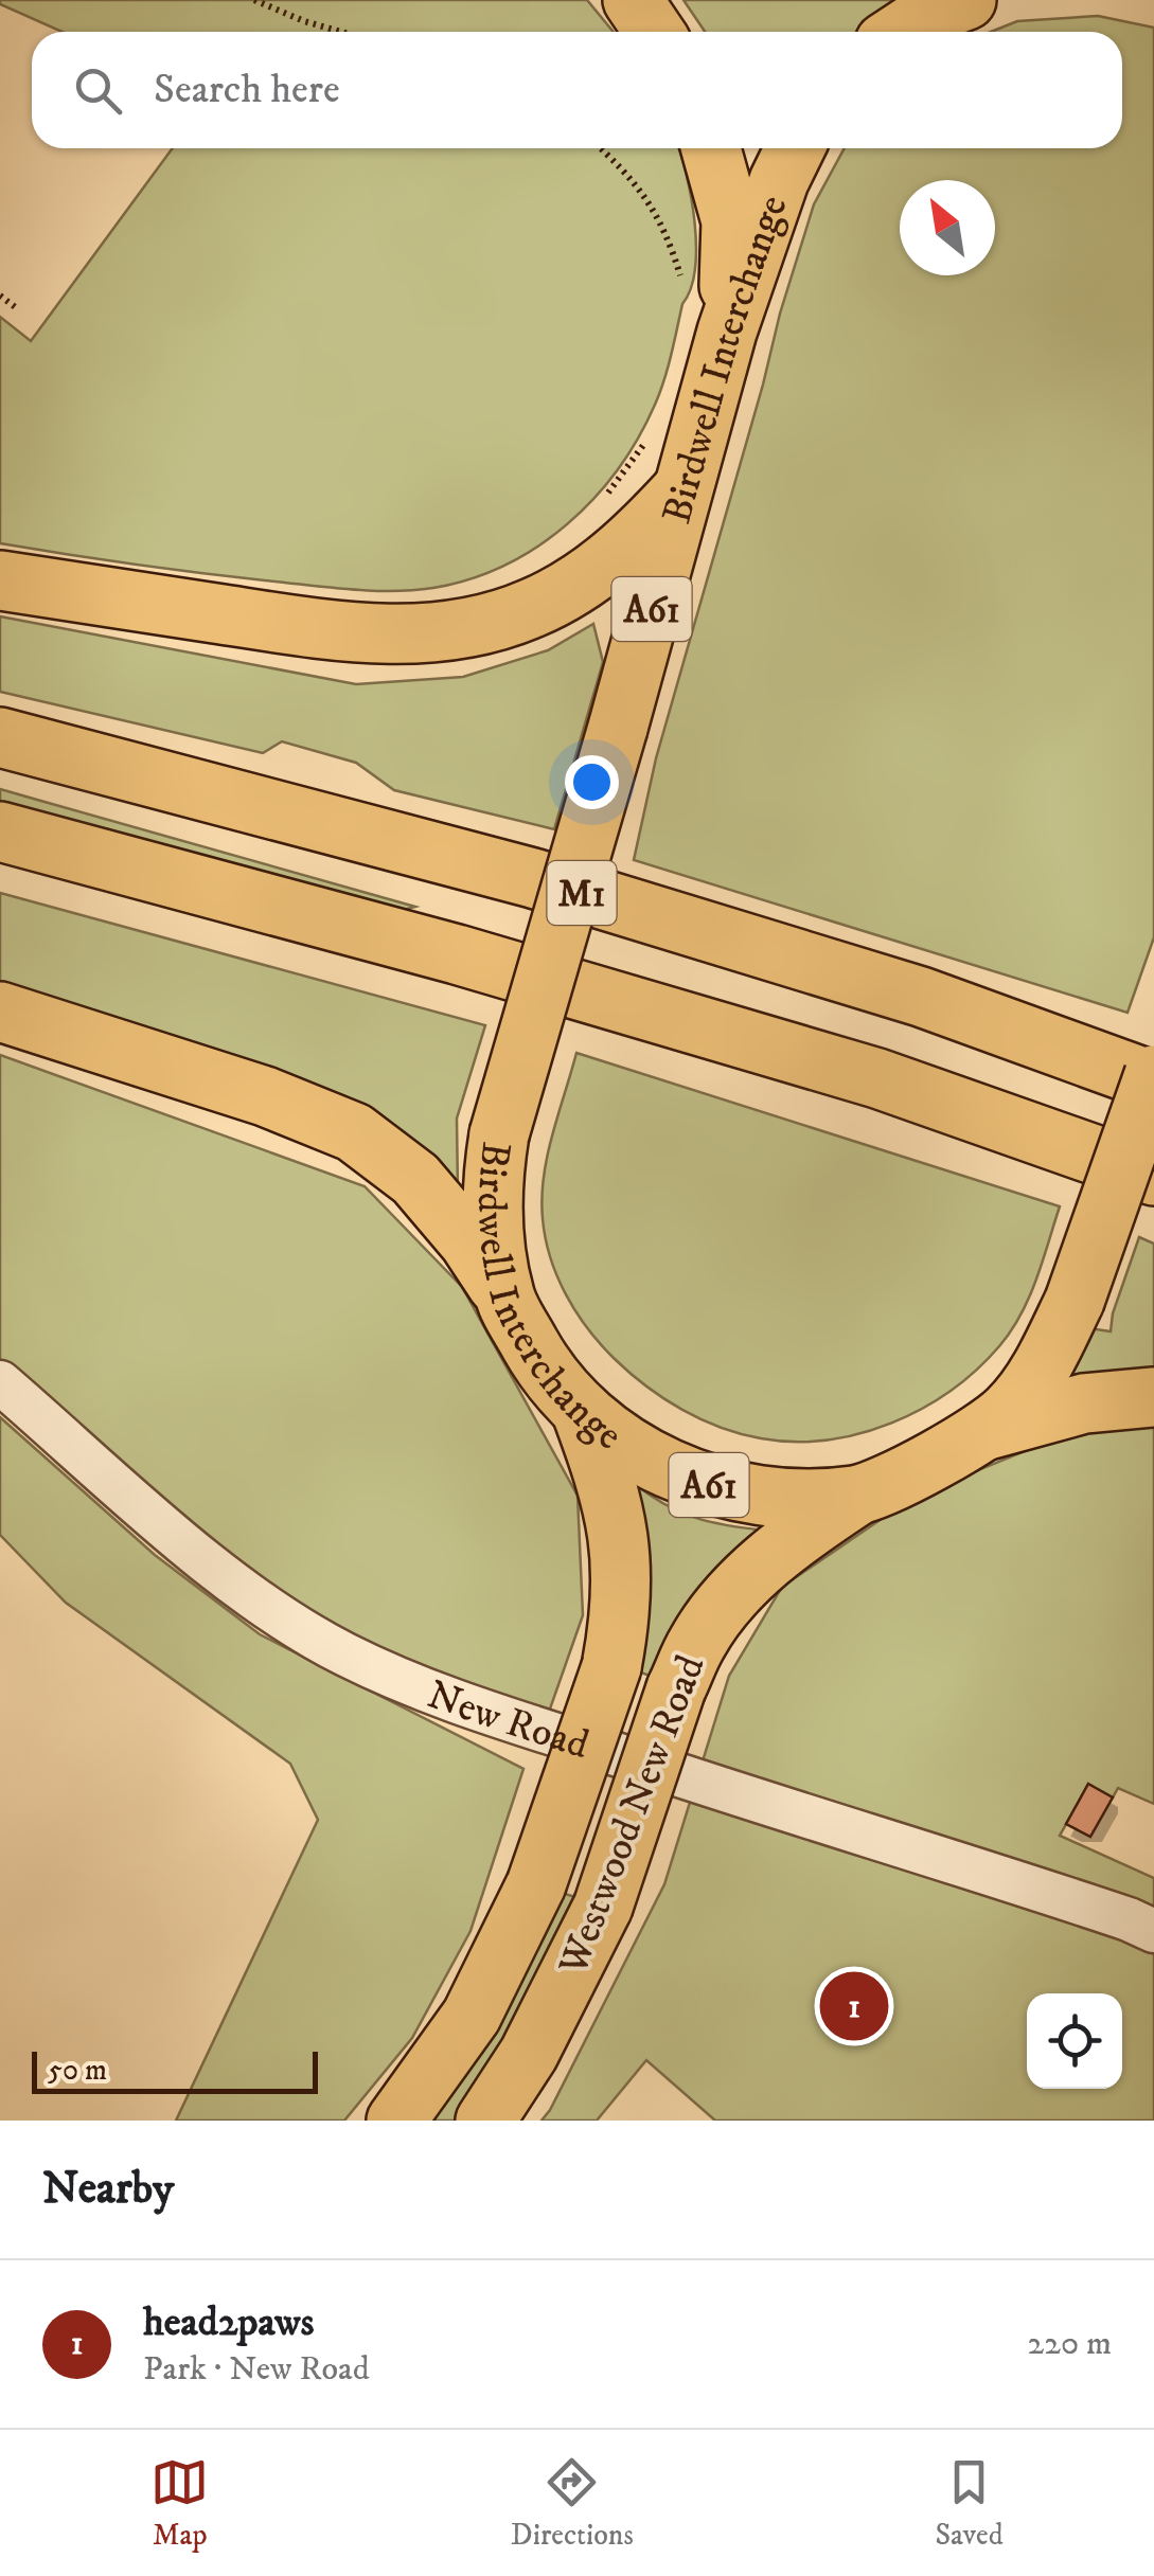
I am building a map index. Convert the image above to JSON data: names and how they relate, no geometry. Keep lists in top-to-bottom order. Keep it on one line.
{"streets":{"highway":["Birdwell Interchange","A61","M1","Westwood New Road"],"street":["New Road"]},"crossings":[["Birdwell Interchange","A61"],["Birdwell Interchange","M1"],["Birdwell Interchange","Westwood New Road"]],"scale_bar":"50 m","north":"top left","page":{"search":"Search here","pins":"1","scale":"50 m","heading":"Nearby","list":[{"mark":"1","name":"head2paws","note":"Park · New Road","value":"220 m"}],"nav":["Map","Directions","Saved"]}}
